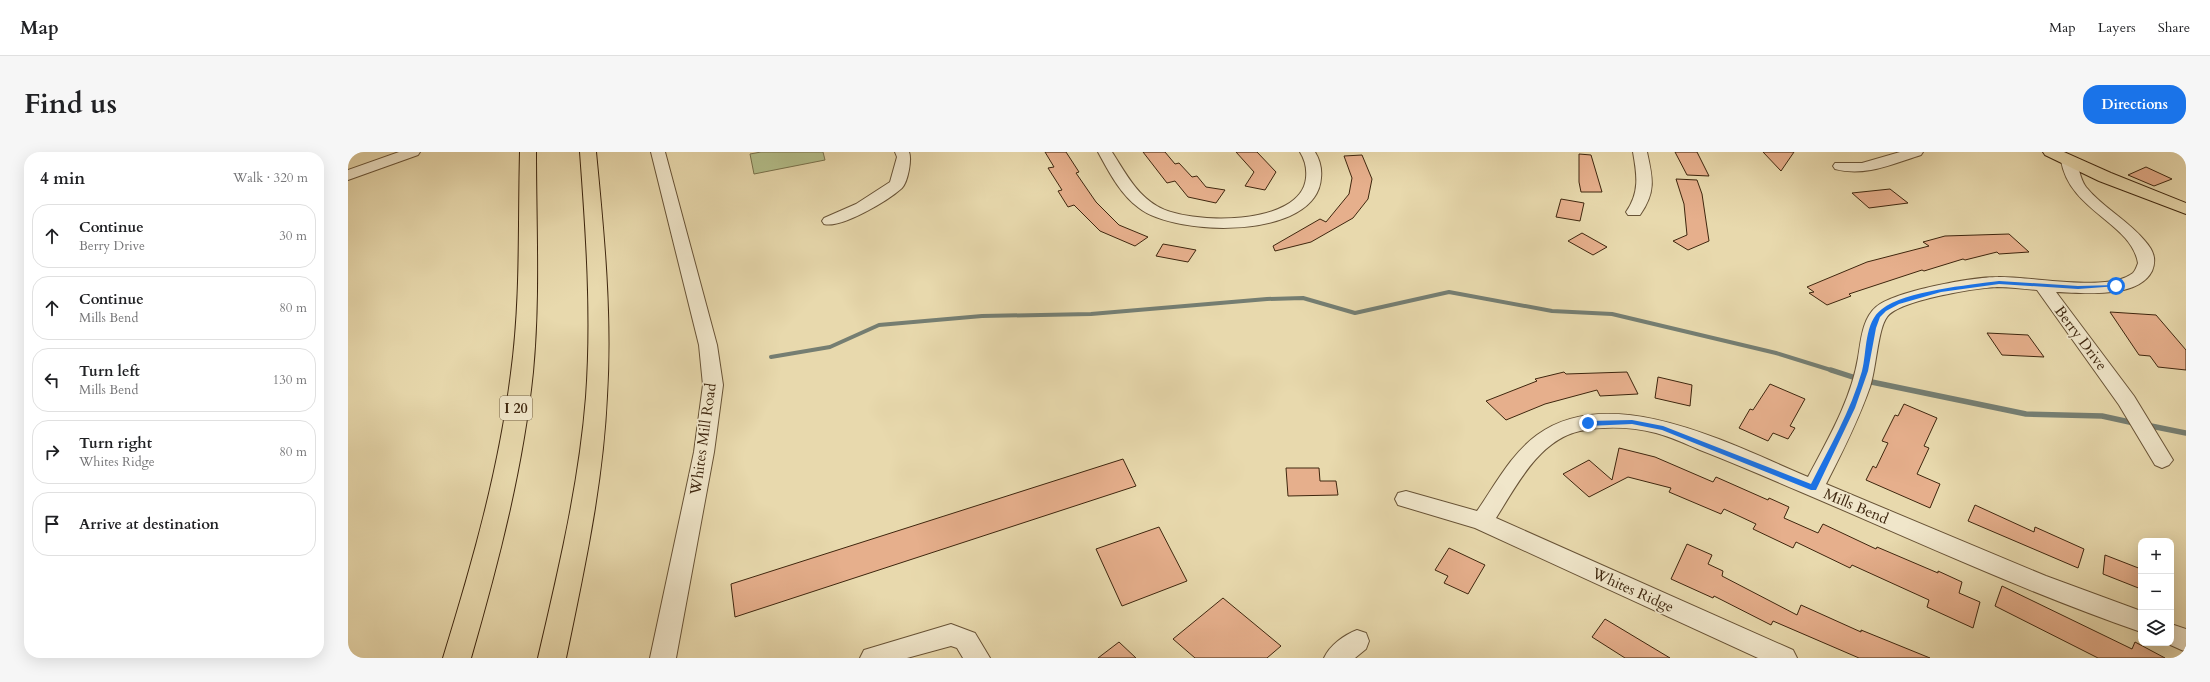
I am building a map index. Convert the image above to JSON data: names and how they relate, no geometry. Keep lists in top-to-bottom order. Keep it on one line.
{"streets":{"main road":["I 20"],"street":["Berry Drive","Whites Mill Road","Mills Bend","Whites Ridge"]},"crossings":[["Berry Drive","Mills Bend"]],"page":{"header":"Map","nav":["Map","Layers","Share"],"title":"Find us","buttons":"Directions","heading":["4 min","Walk · 320 m"],"list":[["Continue","Berry Drive","30 m"],["Continue","Mills Bend","80 m"],["Turn left","Mills Bend","130 m"],["Turn right","Whites Ridge","80 m"],"Arrive at destination"],"map_buttons":["+","−"]}}
